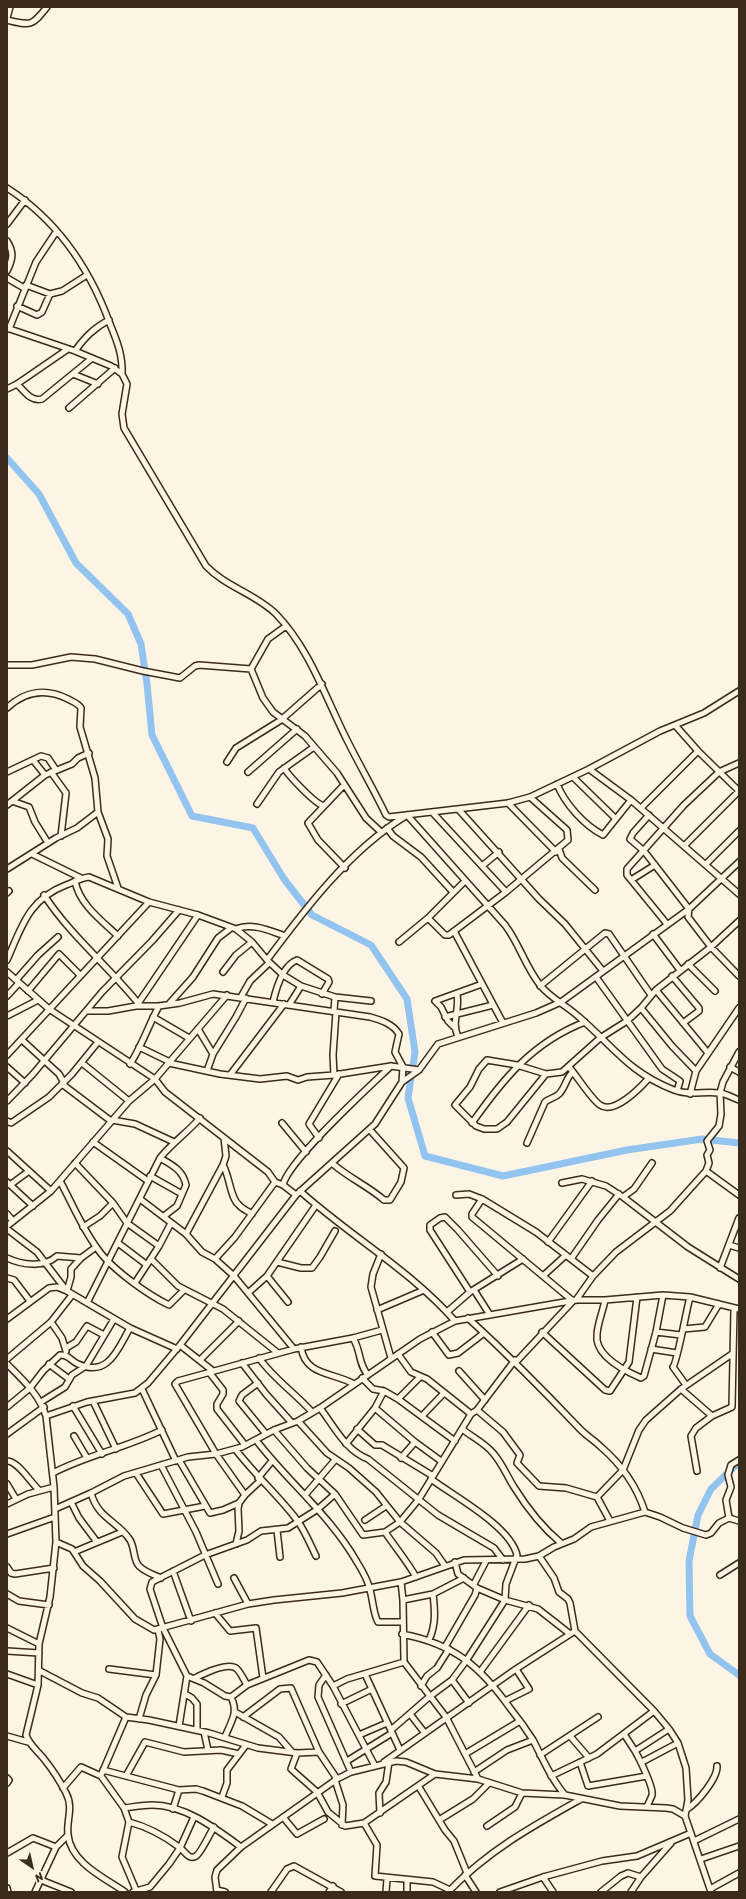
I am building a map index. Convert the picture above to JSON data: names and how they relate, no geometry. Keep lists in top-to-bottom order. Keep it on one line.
{"north":"bottom right"}
